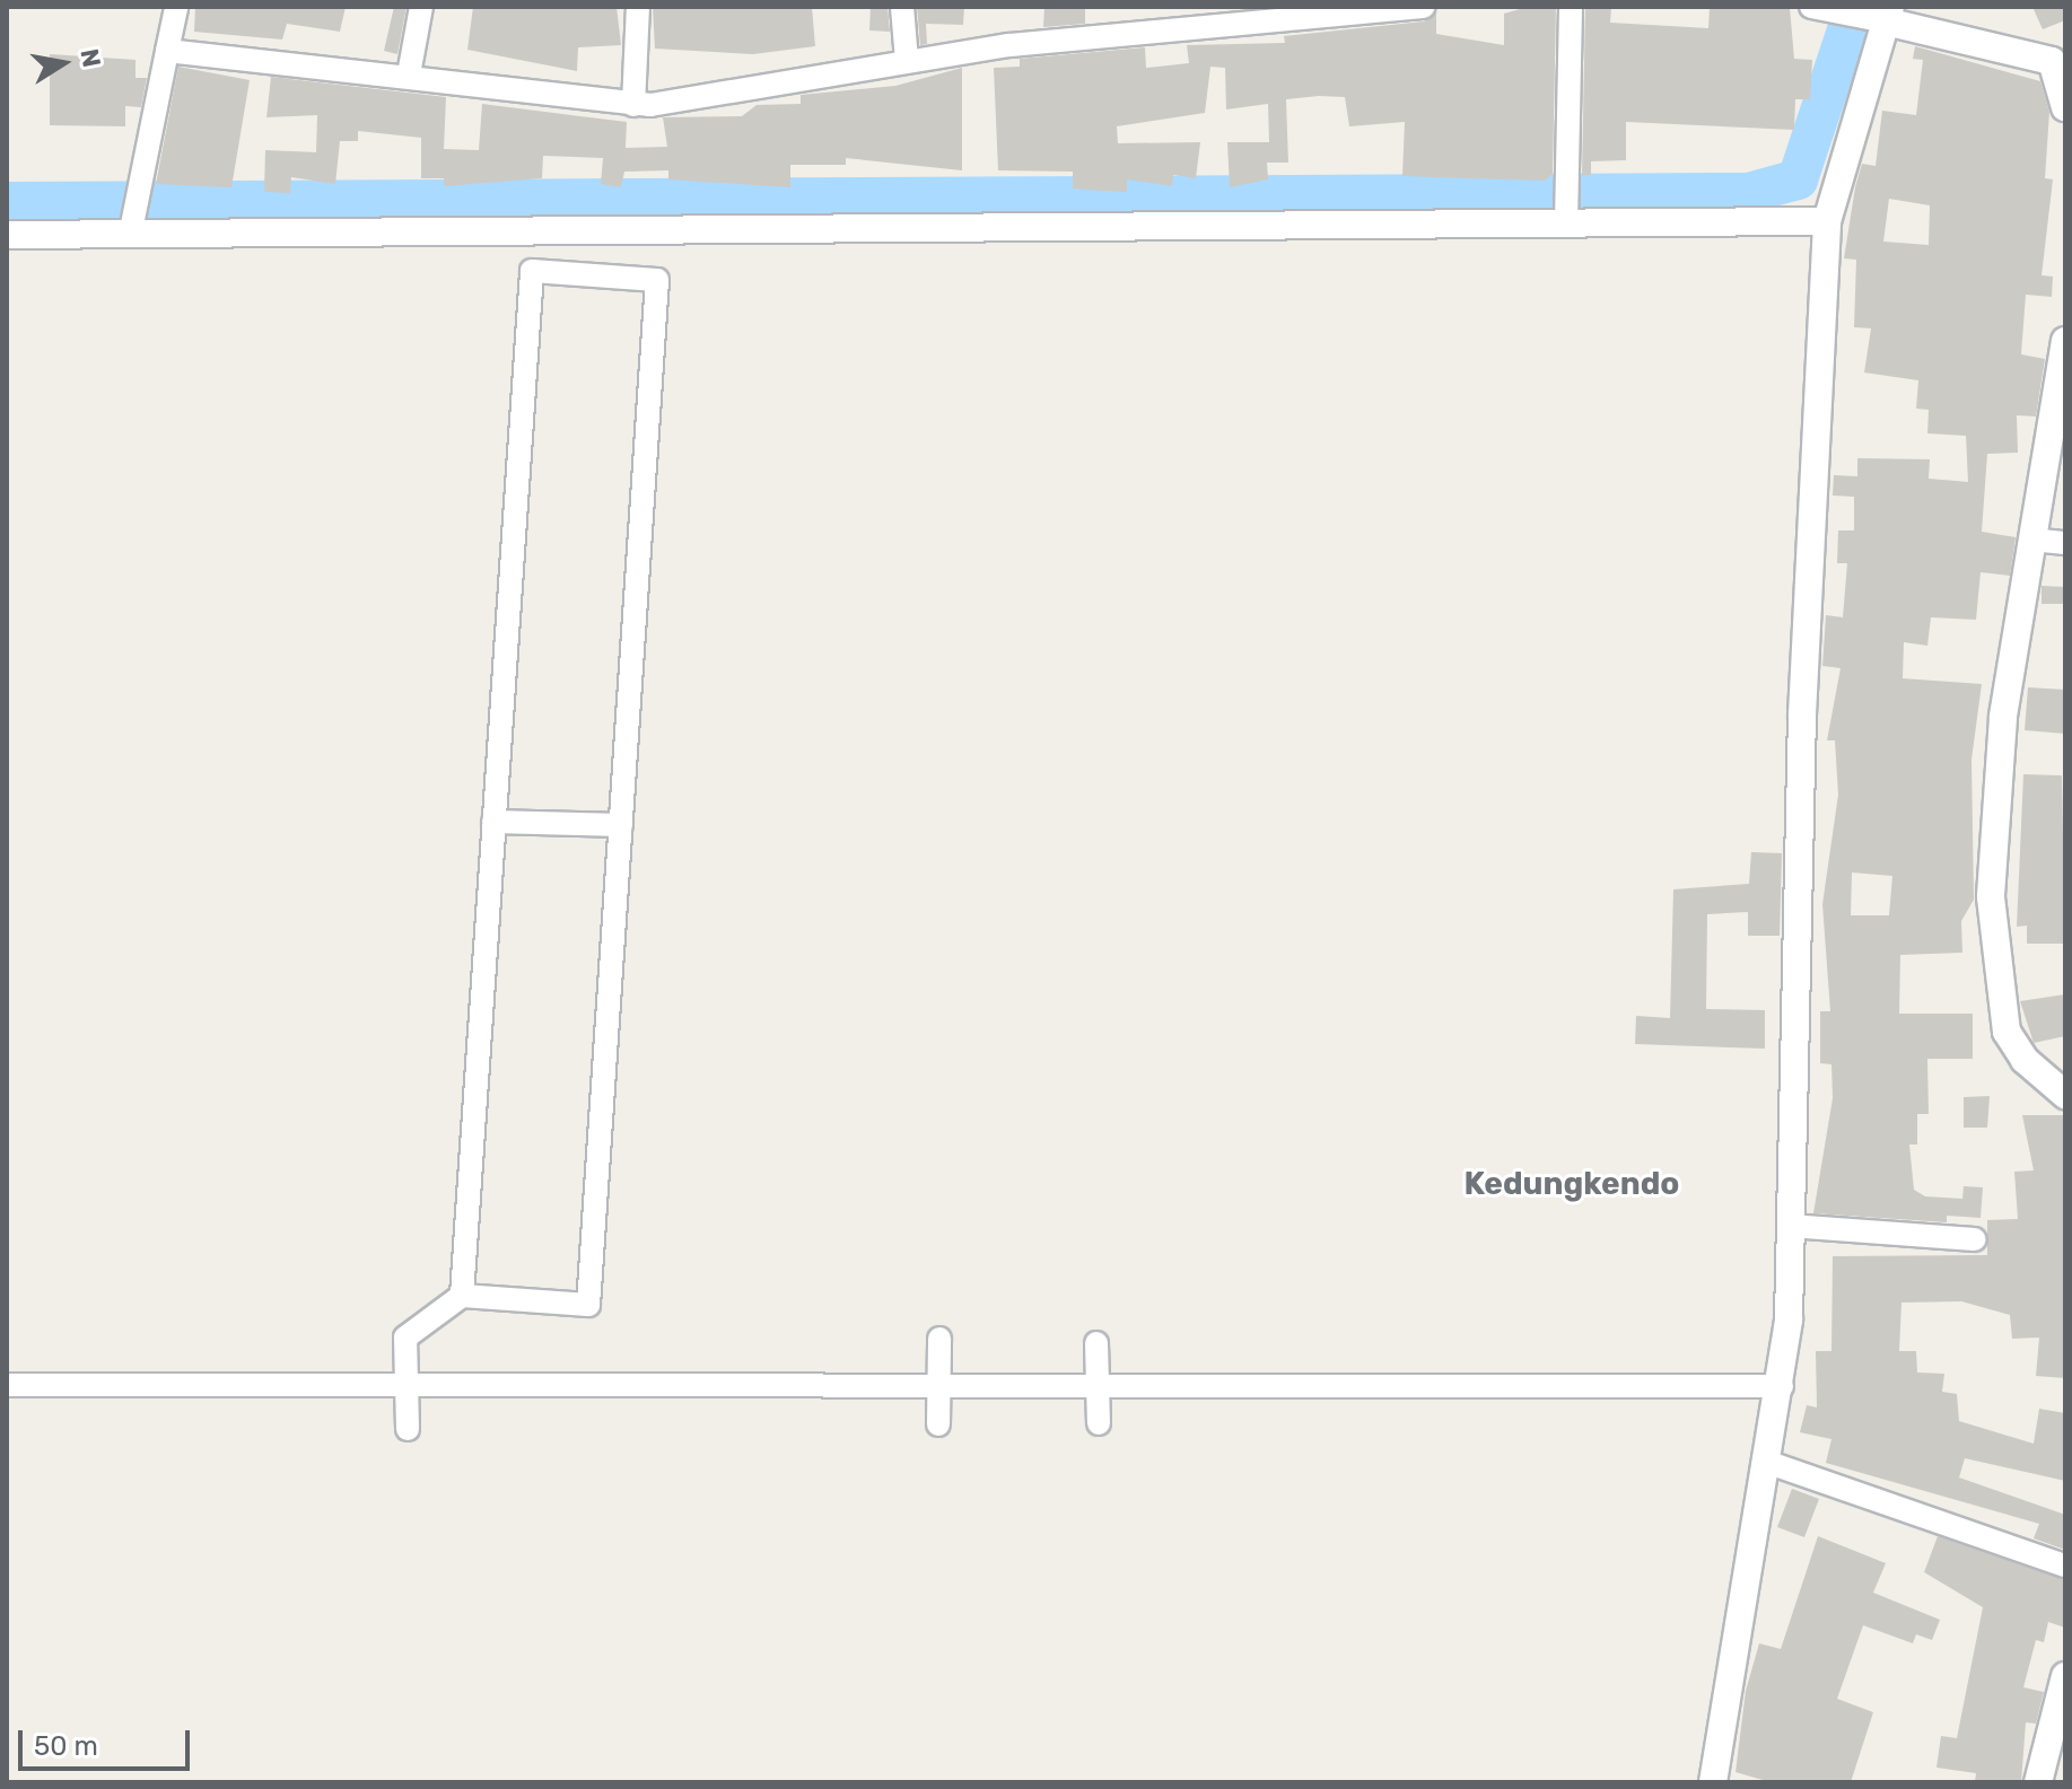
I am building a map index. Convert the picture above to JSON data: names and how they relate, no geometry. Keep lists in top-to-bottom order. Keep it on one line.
{"districts":["Kedungkendo"],"scale_bar":"50 m","north":"right"}
